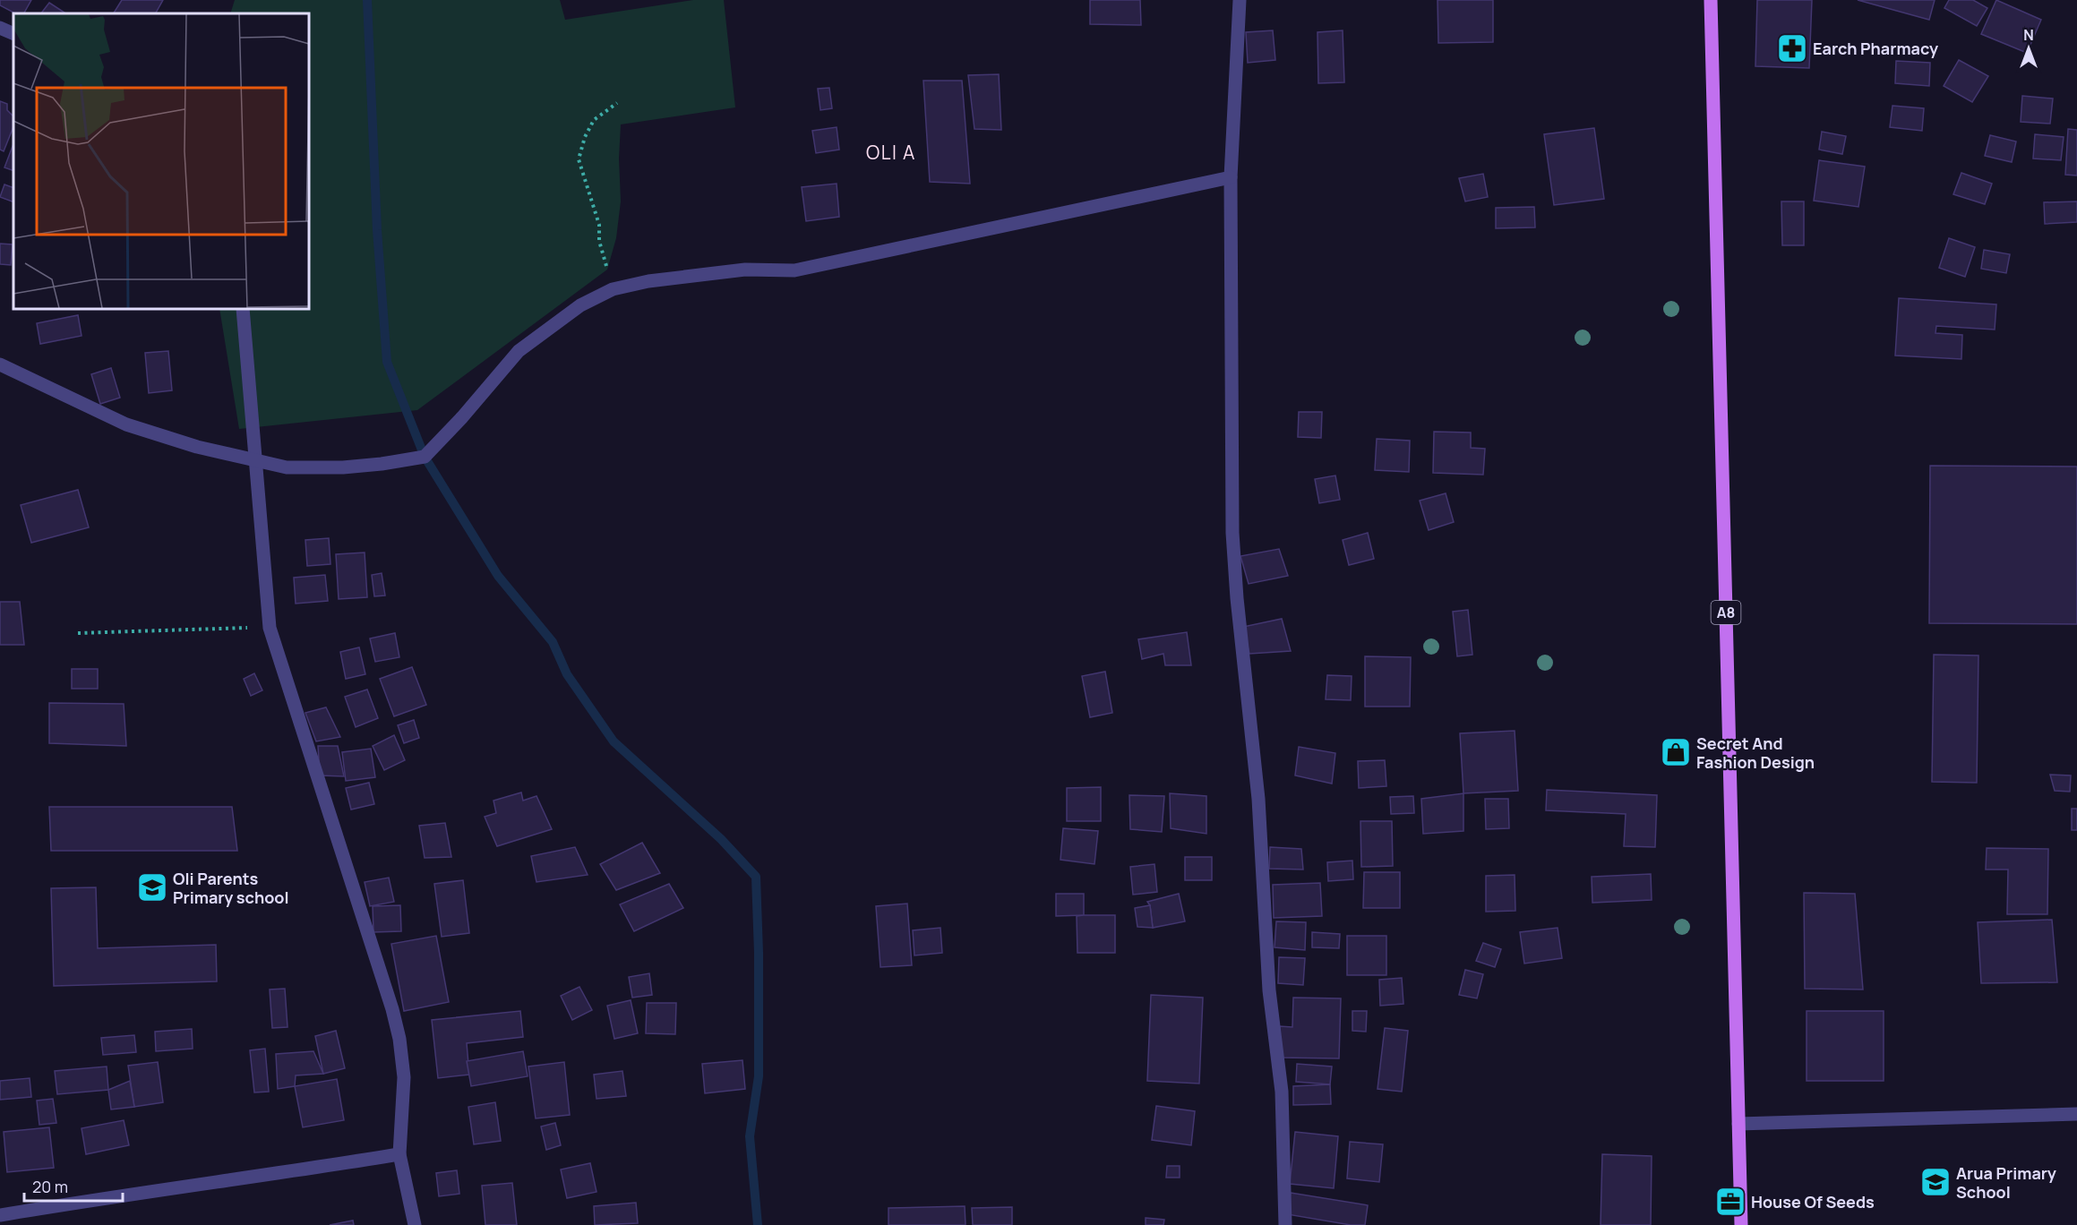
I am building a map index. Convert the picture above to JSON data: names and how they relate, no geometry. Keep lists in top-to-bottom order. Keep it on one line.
{"streets":{"main road":["A8"]},"districts":["OLI A"],"places":{"pharmacy":["Earch Pharmacy"],"shop":["Secret And Fashion Design"],"school or university":["Oli Parents Primary school","Arua Primary School"],"office":["House Of Seeds"]},"scale_bar":"20 m","north":"top"}
